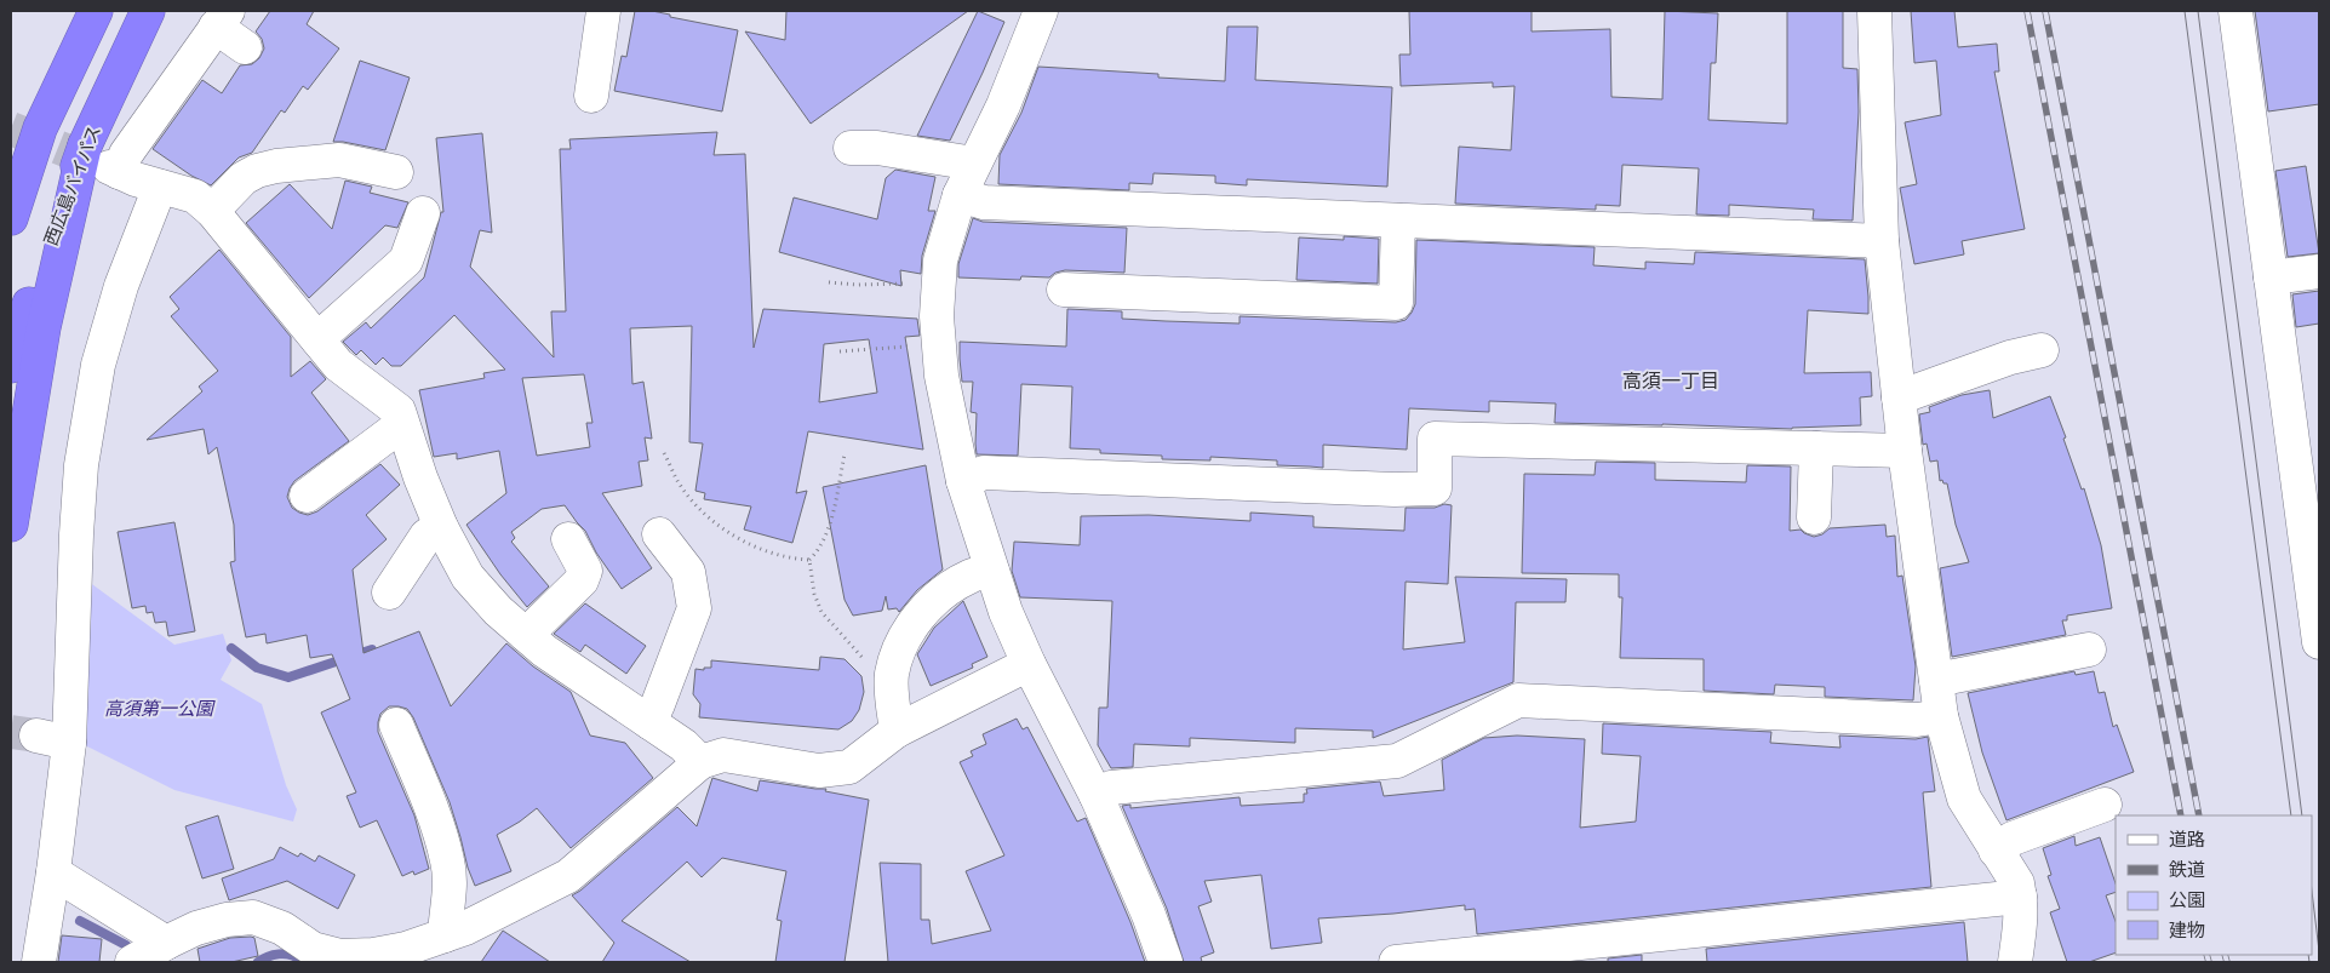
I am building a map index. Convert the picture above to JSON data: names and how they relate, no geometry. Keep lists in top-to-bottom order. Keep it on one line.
{"streets":{"highway":["西広島バイパス"]},"districts":["高須一丁目"],"parks":["高須第一公園"],"legend":["道路","鉄道","公園","建物"]}
